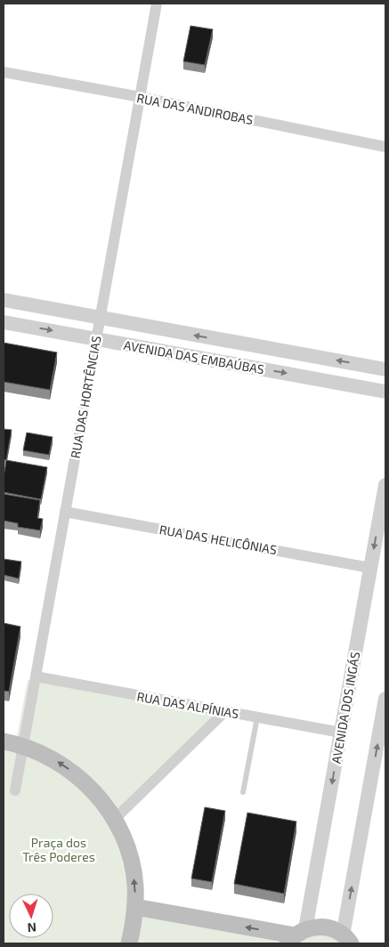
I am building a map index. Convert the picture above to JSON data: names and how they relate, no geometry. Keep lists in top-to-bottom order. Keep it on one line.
{"streets":{"street":["RUA DAS ANDIROBAS","AVENIDA DAS EMBAÚBAS","RUA DAS HORTÊNCIAS","RUA DAS HELICÔNIAS","RUA DAS ALPÍNIAS","AVENIDA DOS INGÁS"]},"crossings":[["RUA DAS ANDIROBAS","RUA DAS HORTÊNCIAS"],["AVENIDA DAS EMBAÚBAS","RUA DAS HORTÊNCIAS"],["RUA DAS HORTÊNCIAS","RUA DAS HELICÔNIAS"],["RUA DAS HORTÊNCIAS","RUA DAS ALPÍNIAS"],["RUA DAS HELICÔNIAS","AVENIDA DOS INGÁS"],["RUA DAS ALPÍNIAS","AVENIDA DOS INGÁS"]],"parks":["Praça dos Três Poderes"],"north":"bottom"}
